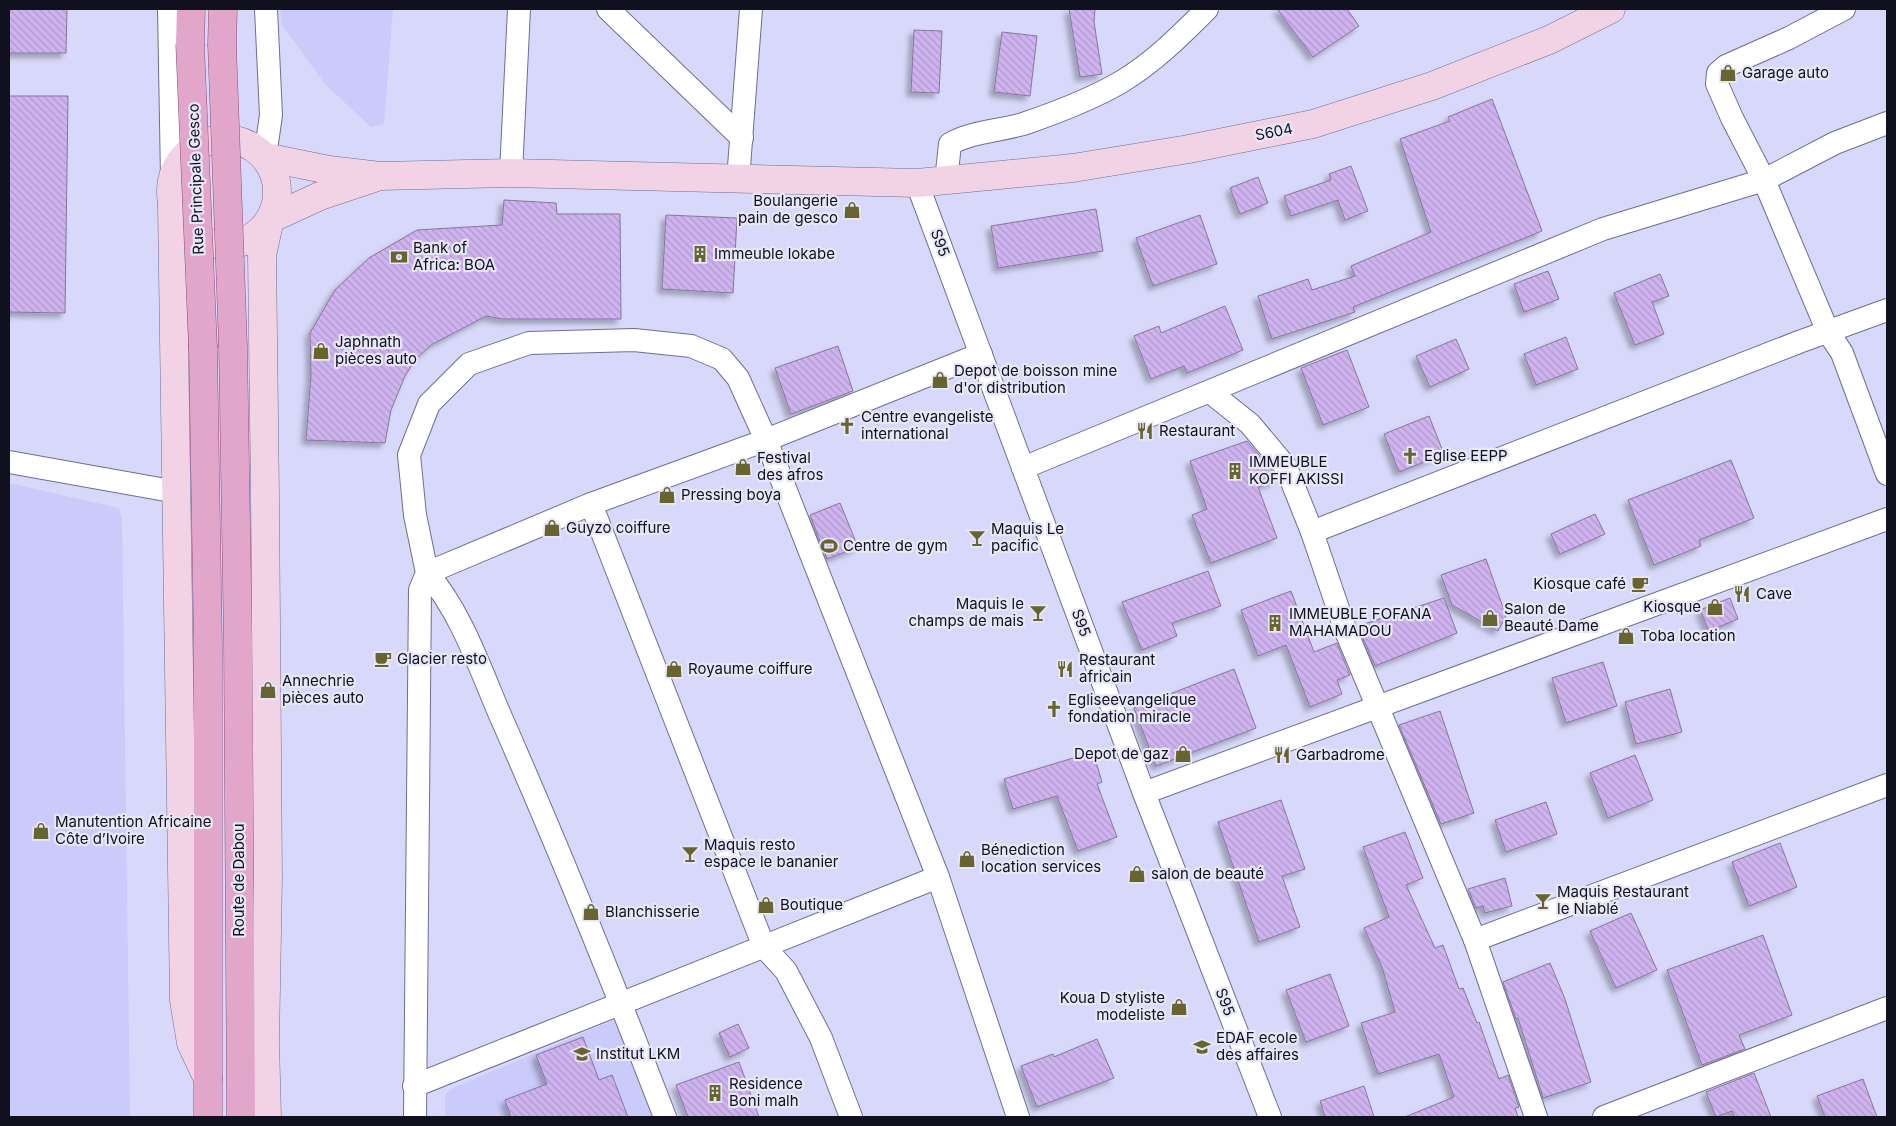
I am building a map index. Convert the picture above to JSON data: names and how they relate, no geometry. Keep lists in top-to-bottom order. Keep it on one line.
{"streets":{"main road":["Rue Principale Gesco","Route de Dabou"],"street":["S604","S95"]},"crossings":[["S604","S95"],["Rue Principale Gesco","Route de Dabou"]],"places":{"shop":["Garage auto","Boulangerie pain de gesco","Japhnath pièces auto","Depot de boisson mine d'or distribution","Festival des afros","Pressing boya","Guyzo coiffure","Kiosque","Salon de Beauté Dame","Toba location","Royaume coiffure","Annechrie pièces auto","Depot de gaz","Manutention Africaine Côte d’Ivoire","Bénediction location services","salon de beauté","Boutique","Blanchisserie","Koua D styliste modeliste"],"building":["Immeuble lokabe","IMMEUBLE KOFFI AKISSI","IMMEUBLE FOFANA MAHAMADOU","Residence Boni malh"],"bank":["Bank of Africa: BOA"],"church":["Centre evangeliste international","Eglise EEPP","Egliseevangelique fondation miracle"],"restaurant":["Restaurant","Cave","Restaurant africain","Garbadrome"],"bar":["Maquis Le pacific","Maquis le champs de mais","Maquis resto espace le bananier","Maquis Restaurant le Niablé"],"sports":["Centre de gym"],"cafe":["Kiosque café","Glacier resto"],"school or university":["EDAF ecole des affaires","Institut LKM"]}}
